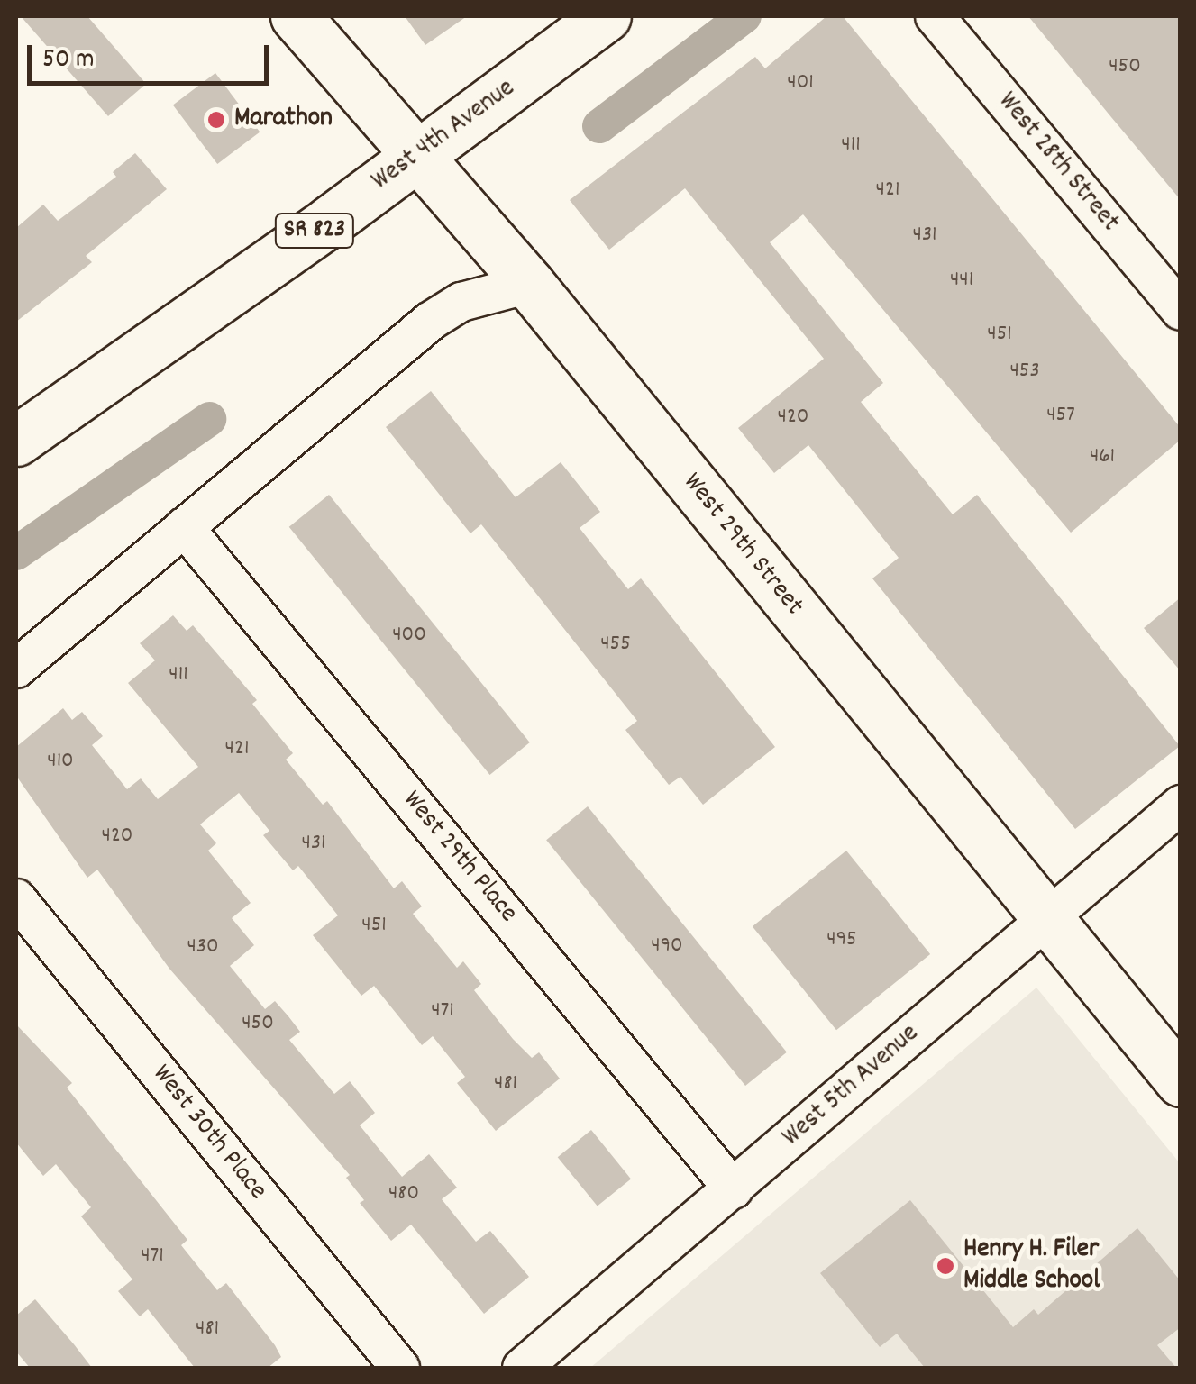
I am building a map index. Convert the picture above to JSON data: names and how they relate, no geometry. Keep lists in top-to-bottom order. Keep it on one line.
{"streets":{"street":["West 4th Avenue","West 28th Street","SR 823","West 29th Street","West 29th Place","West 5th Avenue","West 30th Place"]},"crossings":[["West 4th Avenue","West 29th Street"],["West 29th Street","West 5th Avenue"],["West 29th Place","West 5th Avenue"]],"places":["Marathon","Henry H. Filer Middle School"],"house_numbers":["450","401","411","421","431","441","451","453","457","420","461","400","455","411","421","410","420","431","451","495","490","430","471","450","481","480","471","481"],"scale_bar":"50 m"}
